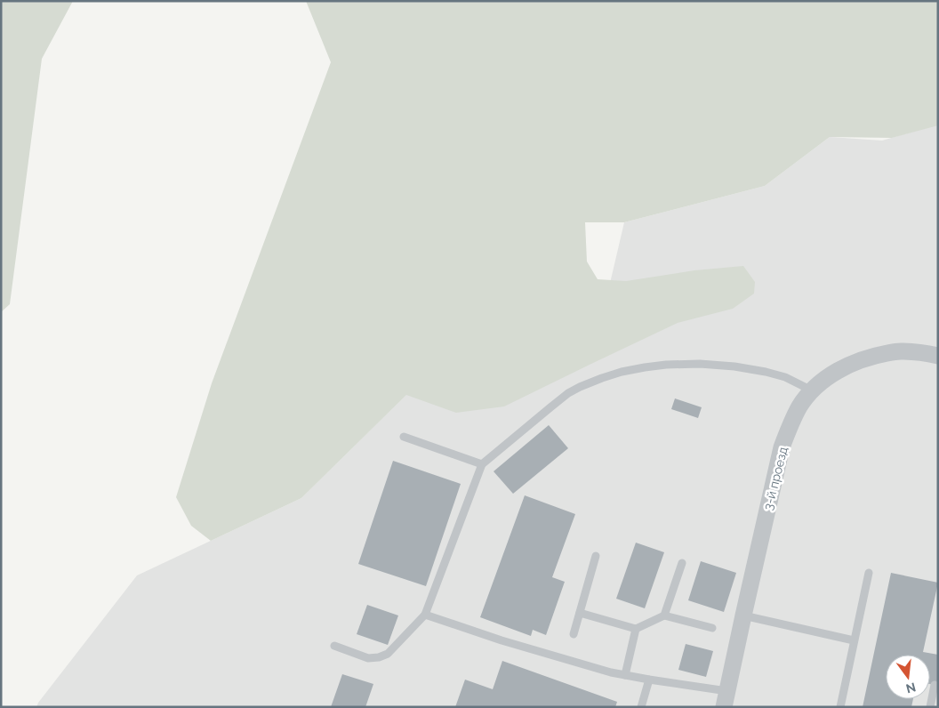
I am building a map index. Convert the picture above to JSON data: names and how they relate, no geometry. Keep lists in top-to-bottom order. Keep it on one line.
{"streets":{"street":["3-й проезд"]},"north":"bottom"}
